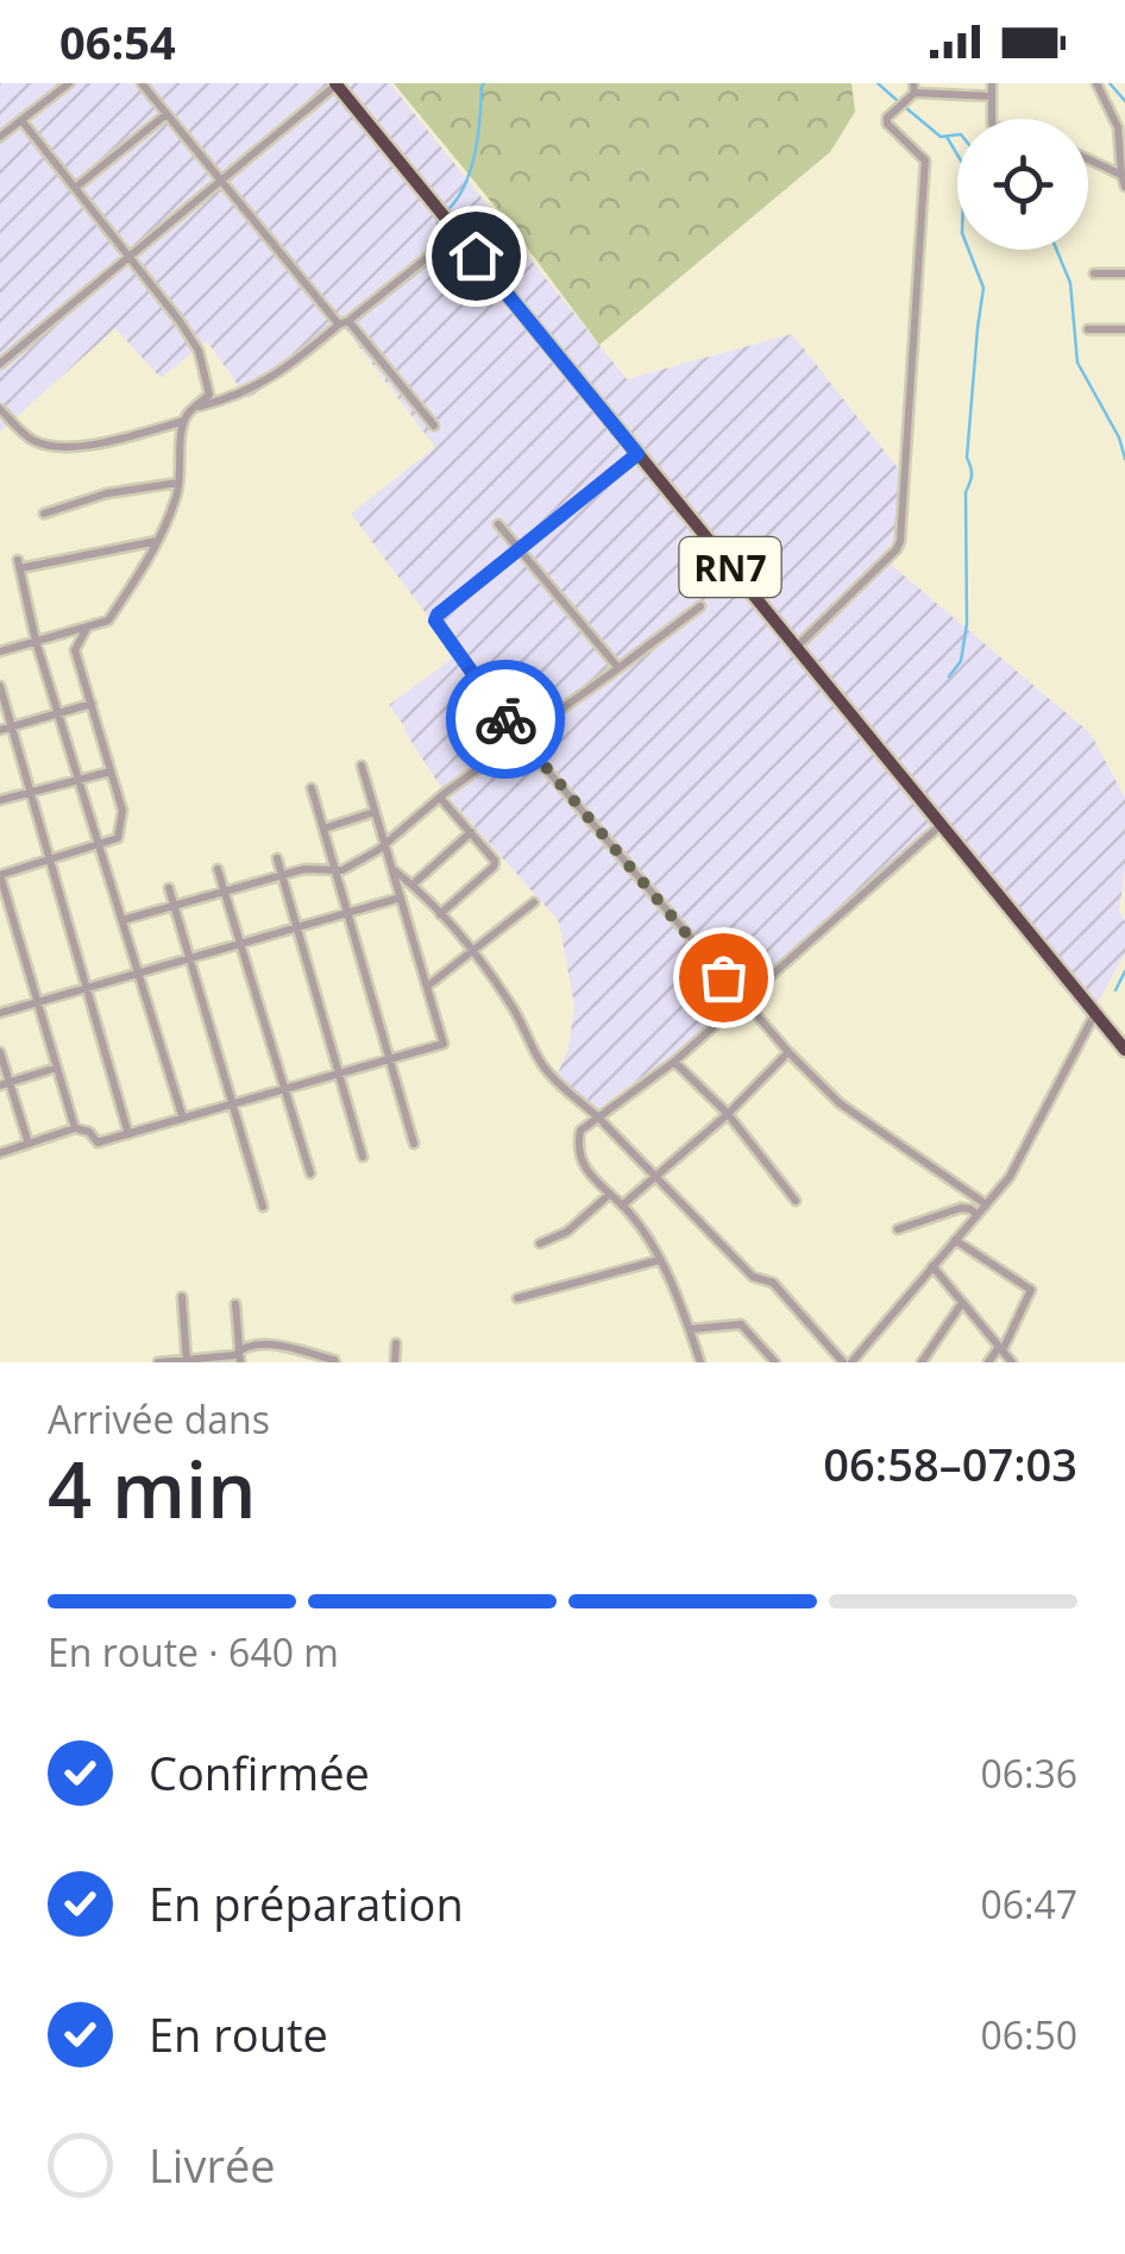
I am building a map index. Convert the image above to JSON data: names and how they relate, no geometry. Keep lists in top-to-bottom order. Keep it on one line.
{"streets":{"highway":["RN7"]},"page":{"status":"06:54","heading":["4 min","Arrivée dans","06:58–07:03"],"bar":"En route · 640 m","list":[["Confirmée","06:36"],["En préparation","06:47"],["En route","06:50"],"Livrée"]}}
